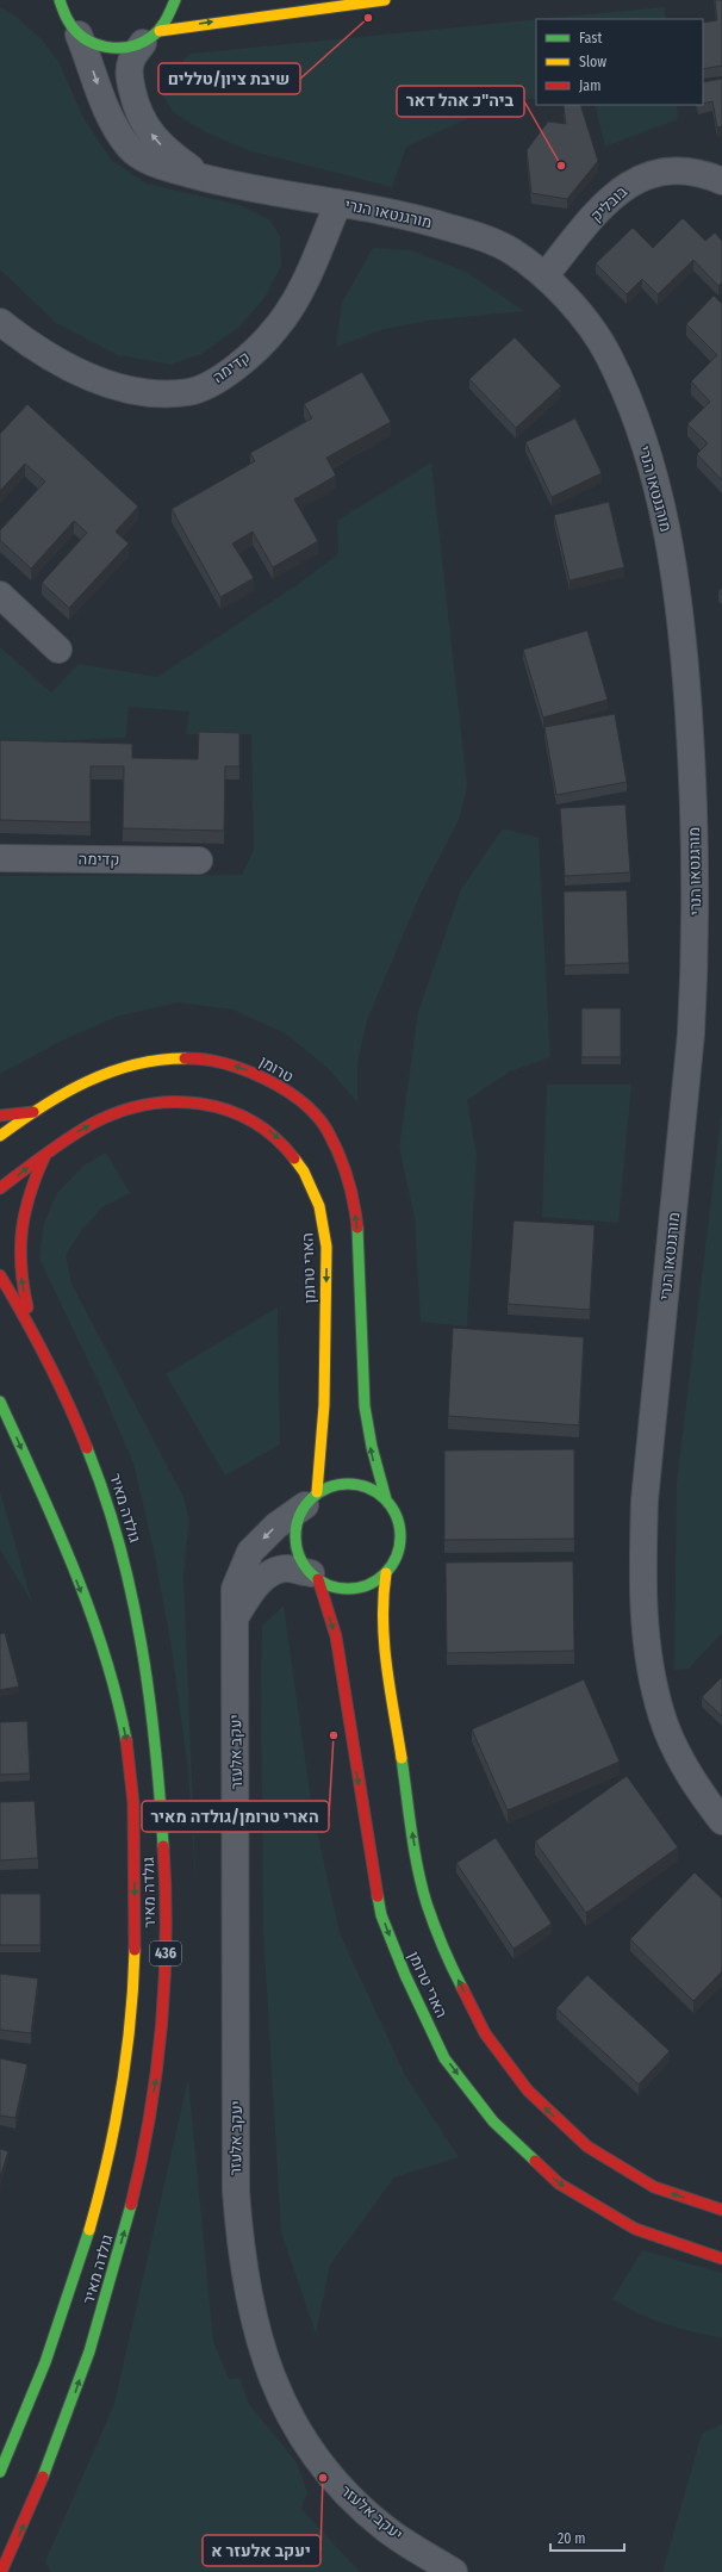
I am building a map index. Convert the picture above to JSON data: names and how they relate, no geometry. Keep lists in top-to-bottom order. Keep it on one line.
{"streets":{"street":["בובליק","מורגנטאו הנרי","קדימה","טרומן","הארי טרומן","גולדה מאיר","יעקב אלעזר","436"]},"crossings":[["בובליק","מורגנטאו הנרי"],["מורגנטאו הנרי","קדימה"],["טרומן","הארי טרומן"],["טרומן","יעקב אלעזר"],["הארי טרומן","יעקב אלעזר"]],"places":["שיבת ציון/טללים","ביה\"כ אהל דאר","הארי טרומן/גולדה מאיר","יעקב אלעזר א"],"legend":["Fast","Slow","Jam"],"scale_bar":"20 m"}
